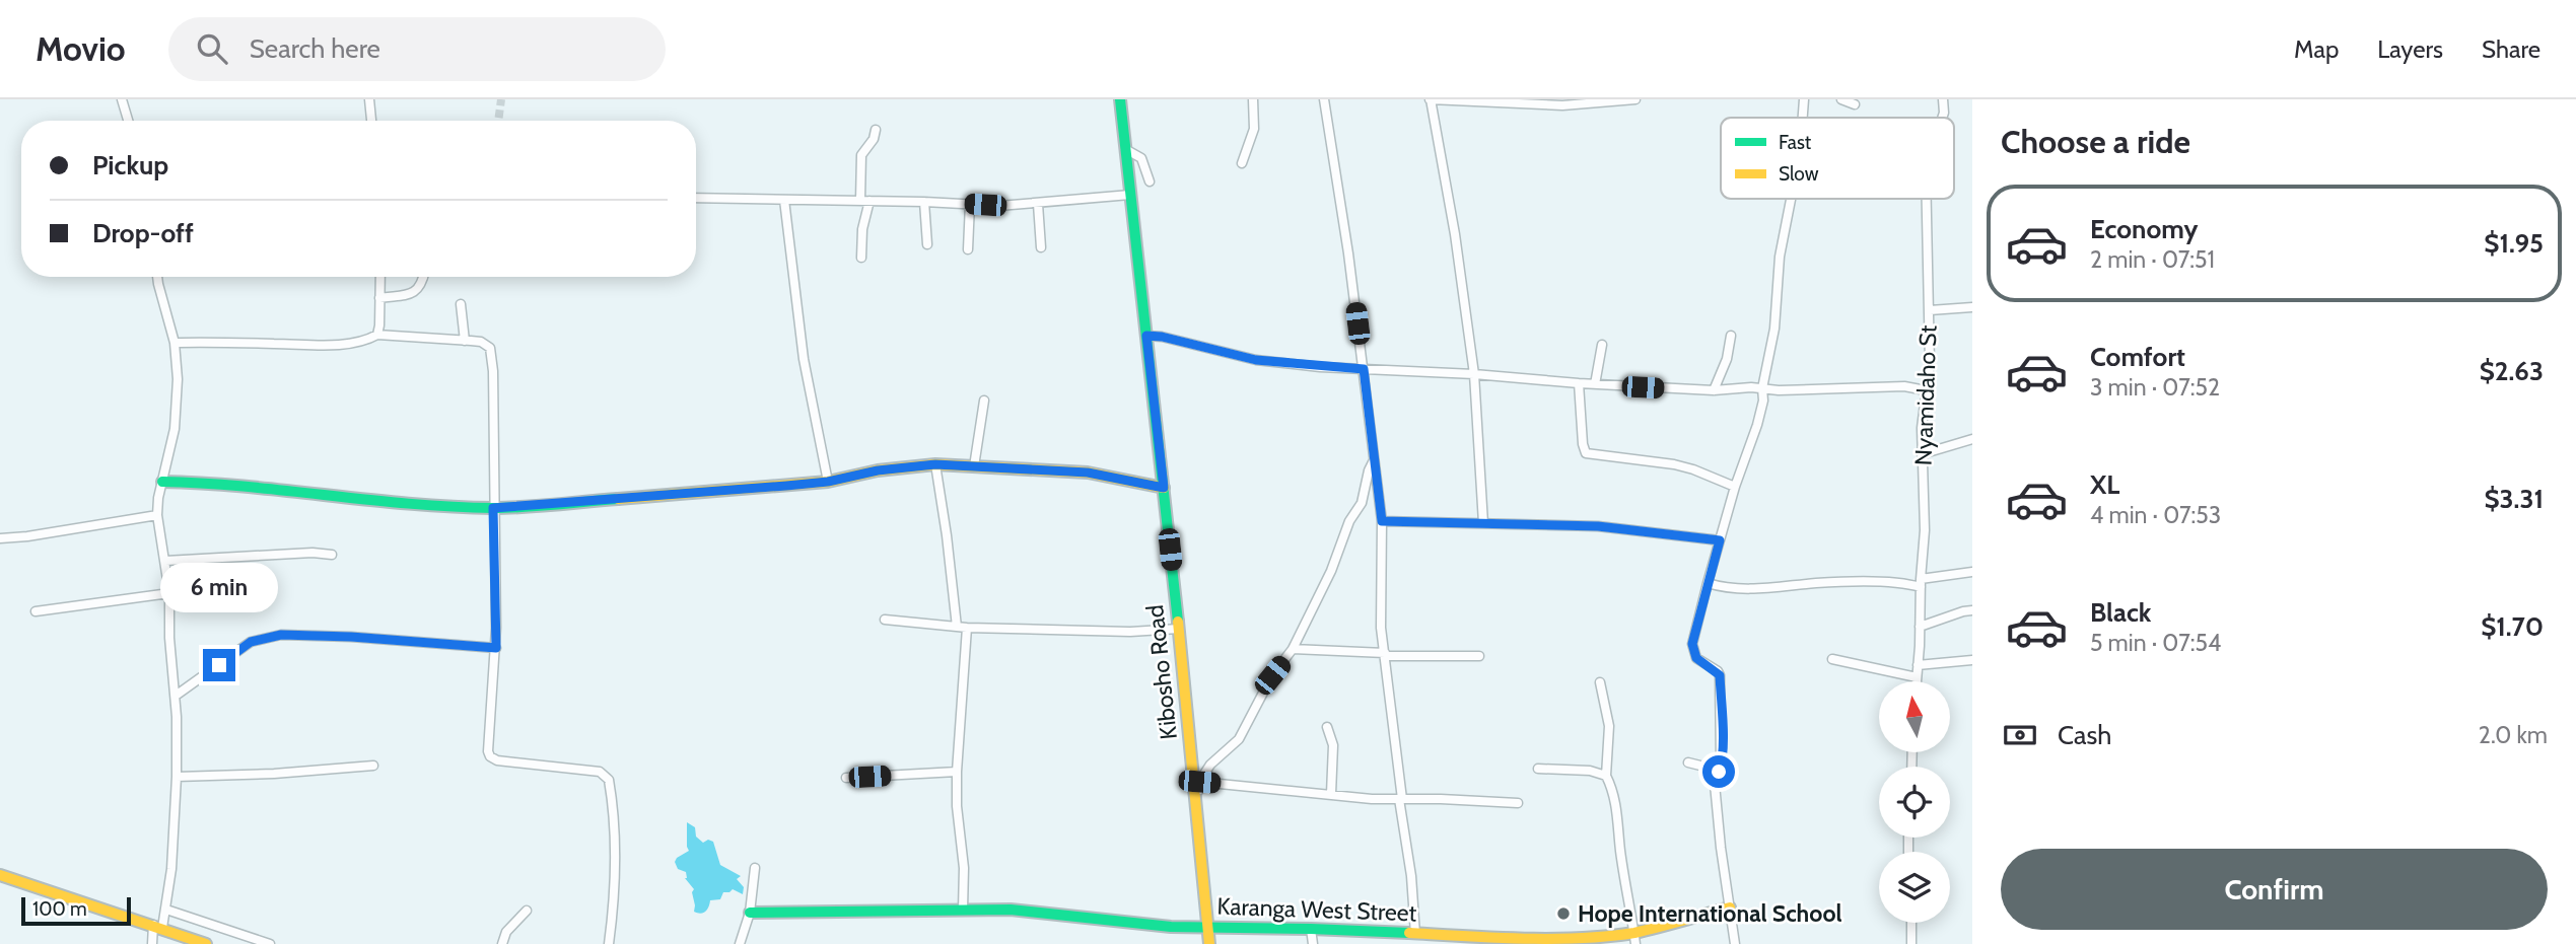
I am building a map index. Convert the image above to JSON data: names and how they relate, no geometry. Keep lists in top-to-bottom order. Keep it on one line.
{"streets":{"main road":["Kibosho Road","Karanga West Street"],"street":["Nyamidaho St"]},"crossings":[["Kibosho Road","Karanga West Street"]],"places":["Hope International School"],"legend":["Fast","Slow"],"scale_bar":"100 m","north":"top","page":{"header":"Movio","search":"Search here","nav":["Map","Layers","Share"],"heading":"Choose a ride","banner":["Pickup","Drop-off"],"list":[{"name":"Economy","note":"2 min · 07:51","value":"$1.95"},{"name":"Comfort","note":"3 min · 07:52","value":"$2.63"},{"name":"XL","note":"4 min · 07:53","value":"$3.31"},{"name":"Black","note":"5 min · 07:54","value":"$1.70"}],"bubble":"6 min","pay":["Cash","2.0 km"],"buttons":"Confirm","scale":"100 m"}}
